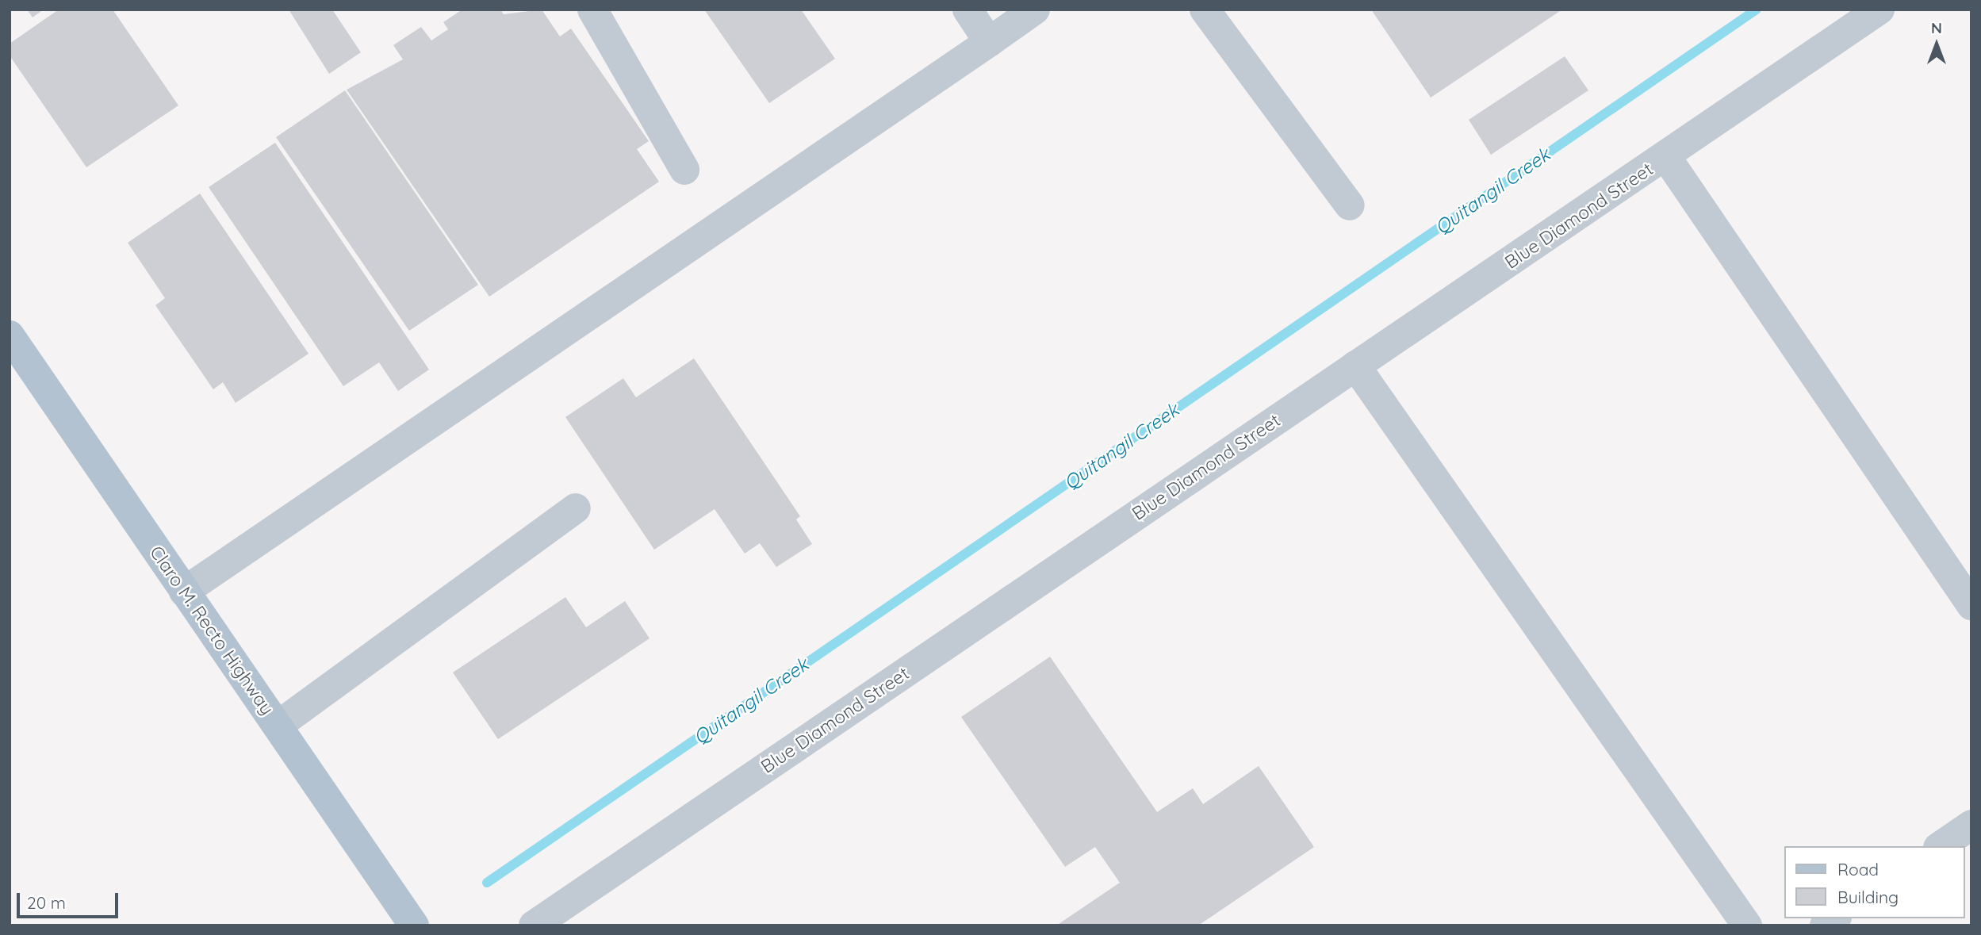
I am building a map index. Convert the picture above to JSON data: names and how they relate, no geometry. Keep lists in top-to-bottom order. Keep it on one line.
{"streets":{"main road":["Claro M. Recto Highway"],"street":["Blue Diamond Street"]},"water":["Quitangil Creek"],"legend":["Road","Building"],"scale_bar":"20 m","north":"top"}
